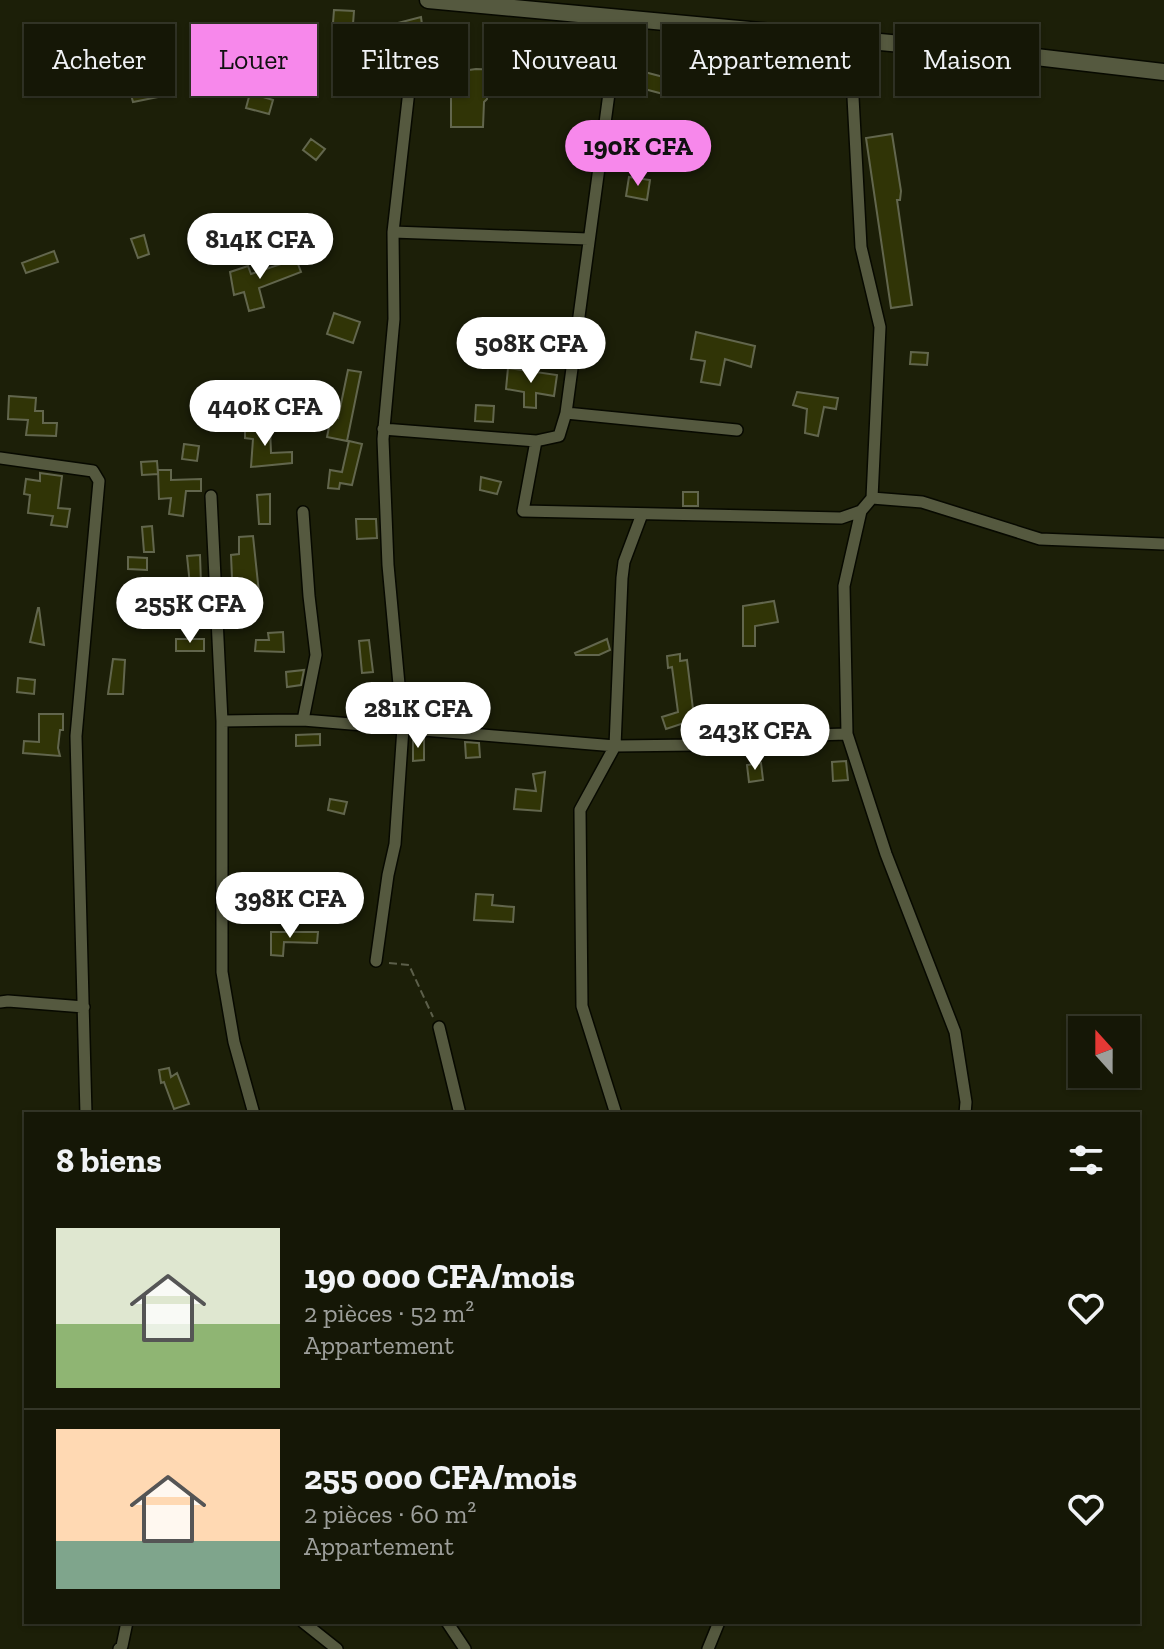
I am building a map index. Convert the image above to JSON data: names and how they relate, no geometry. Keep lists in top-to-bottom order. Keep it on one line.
{"north":"top","page":{"chip":["Acheter","Louer","Filtres","Nouveau","Appartement","Maison"],"price":["190K CFA","814K CFA","508K CFA","440K CFA","255K CFA","281K CFA","243K CFA","398K CFA"],"heading":"8 biens","list":[{"name":"190 000 CFA/mois","note":"2 pièces · 52 m² · Appartement"},{"name":"255 000 CFA/mois","note":"2 pièces · 60 m² · Appartement"}]}}
